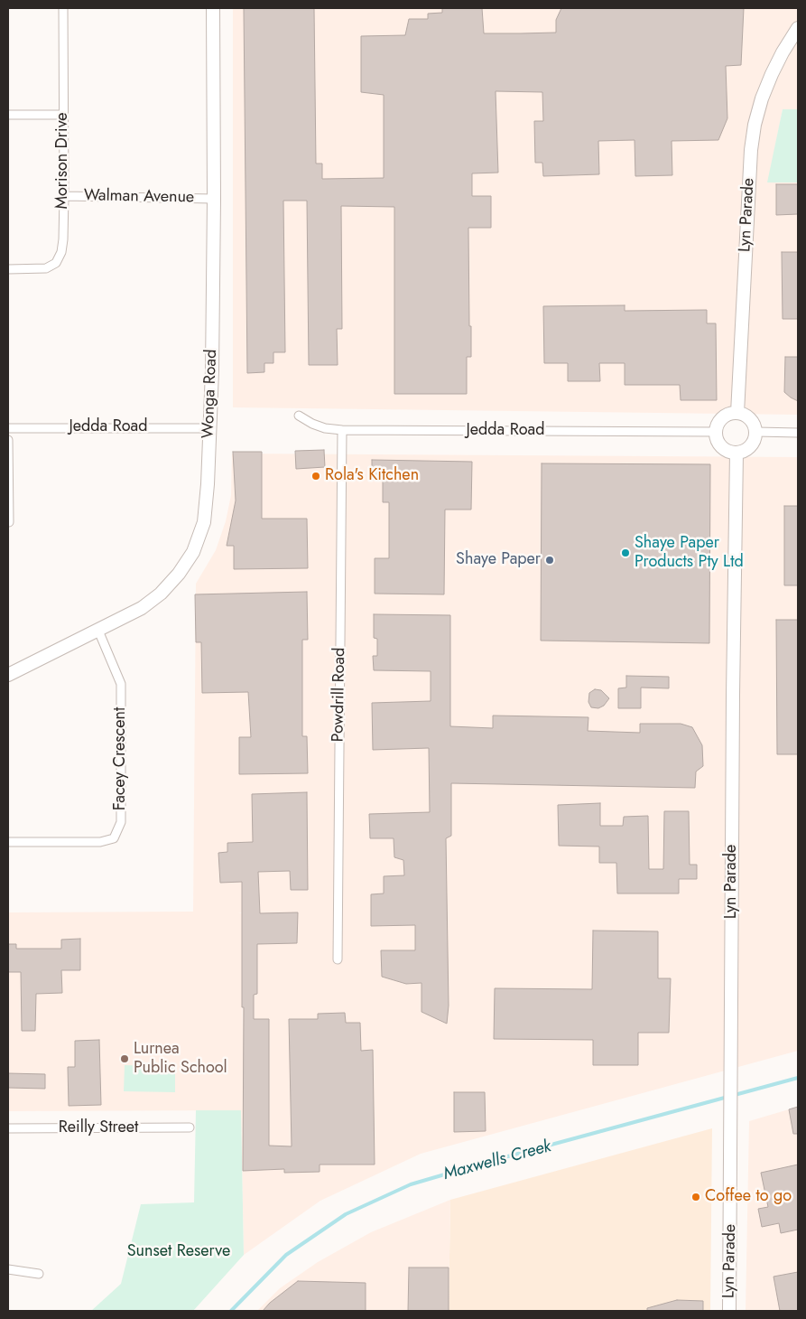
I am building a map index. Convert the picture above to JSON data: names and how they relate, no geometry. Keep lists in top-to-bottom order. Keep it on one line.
{"streets":{"street":["Morison Drive","Walman Avenue","Lyn Parade","Wonga Road","Jedda Road","Powdrill Road","Facey Crescent","Reilly Street"]},"crossings":[["Morison Drive","Walman Avenue"],["Walman Avenue","Wonga Road"],["Lyn Parade","Jedda Road"],["Wonga Road","Jedda Road"],["Wonga Road","Facey Crescent"],["Jedda Road","Powdrill Road"]],"water":["Maxwells Creek"],"parks":["Sunset Reserve"],"places":["Rola's Kitchen","Shaye Paper Products Pty Ltd","Shaye Paper","Lurnea Public School","Coffee to go"]}
